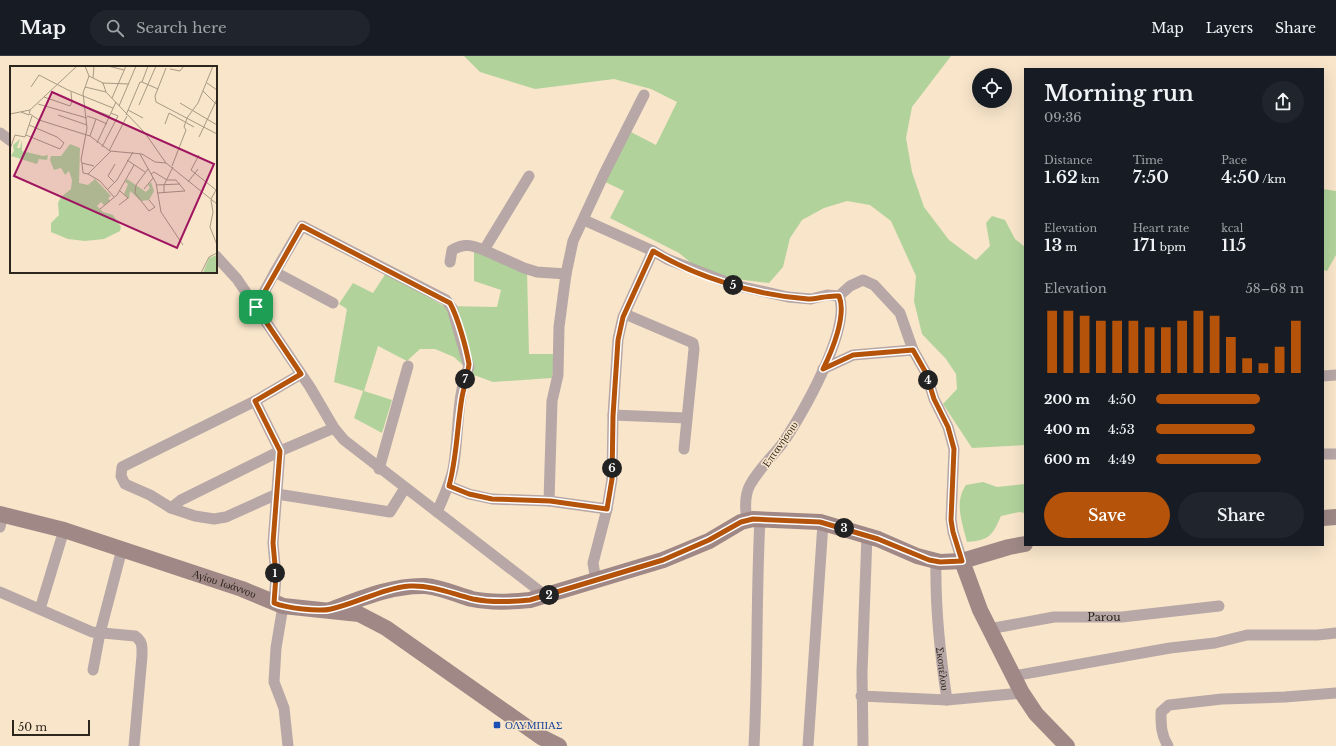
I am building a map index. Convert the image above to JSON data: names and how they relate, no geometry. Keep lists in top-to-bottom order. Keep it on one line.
{"streets":{"street":["Επτανήσοιυ","Αγίου Ιωάννου","Parou","Σκοπέλου"]},"crossings":[["Επτανήσοιυ","Αγίου Ιωάννου"],["Αγίου Ιωάννου","Σκοπέλου"]],"places":{"transit":["ΟΛΥΜΠΙΑΣ"]},"scale_bar":"50 m","page":{"header":"Map","search":"Search here","nav":["Map","Layers","Share"],"heading":["Morning run","09:36"],"stats":[["Distance","1.62 km"],["Time","7:50"],["Pace","4:50 /km"],["Elevation","13 m"],["Heart rate","171 bpm"],["kcal","115"]],"chart":["Elevation","58–68 m"],"pins":["5","7","4","6","3","1","2"],"list":[{"name":"200 m","note":"4:50"},{"name":"400 m","note":"4:53"},{"name":"600 m","note":"4:49"}],"buttons":["Save","Share"],"scale":"50 m"}}
